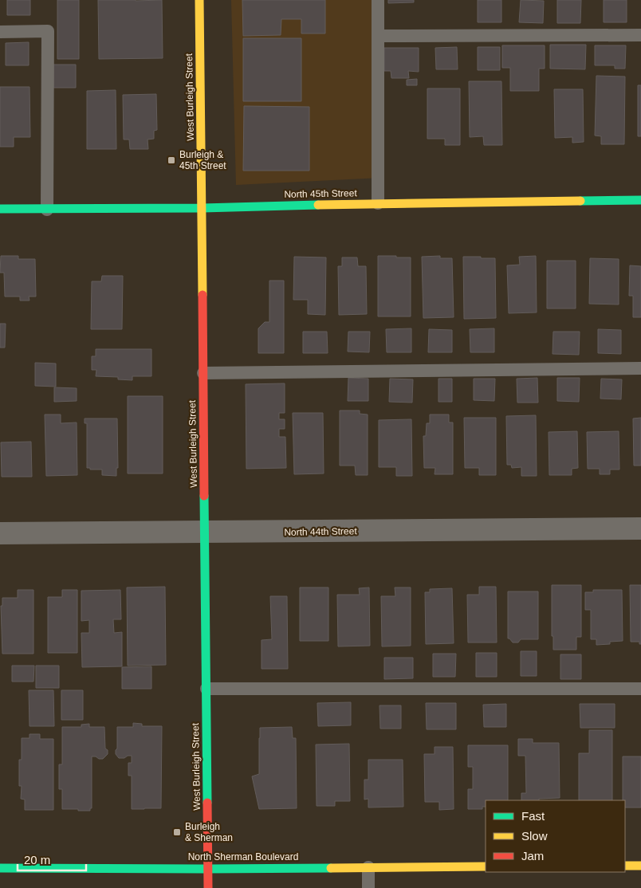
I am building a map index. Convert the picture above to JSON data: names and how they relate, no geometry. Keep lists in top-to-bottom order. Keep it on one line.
{"streets":{"main road":["West Burleigh Street","North 45th Street","North Sherman Boulevard"],"street":["North 44th Street"]},"crossings":[["West Burleigh Street","North 45th Street"],["West Burleigh Street","North 44th Street"],["West Burleigh Street","North Sherman Boulevard"]],"places":{"transit":["Burleigh & 45th Street","Burleigh & Sherman"]},"legend":["Fast","Slow","Jam"],"scale_bar":"20 m"}
